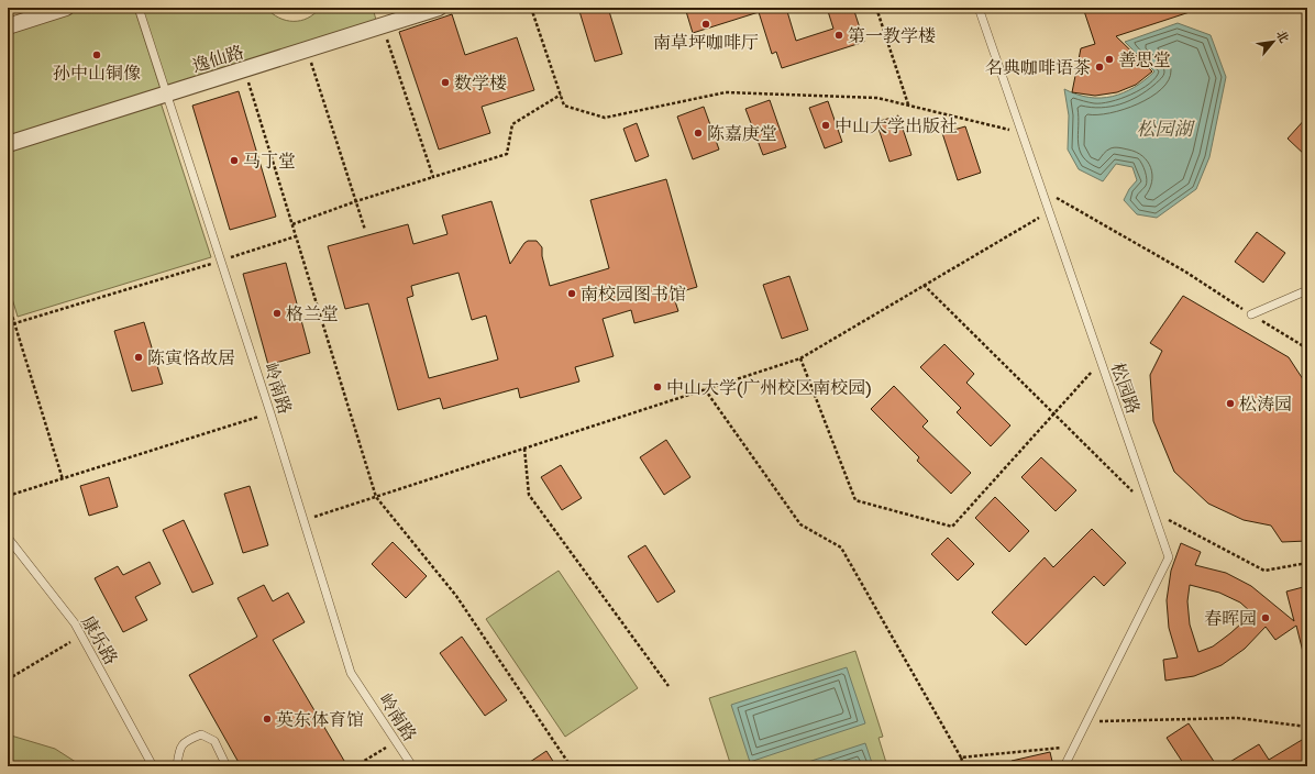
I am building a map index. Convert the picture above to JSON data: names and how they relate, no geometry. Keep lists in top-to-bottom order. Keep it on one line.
{"streets":{"street":["逸仙路"],"lane":["岭南路","松园路","康乐路"]},"crossings":[["逸仙路","岭南路"]],"water":["松园湖"],"places":["南草坪咖啡厅","第一教学楼","孙中山铜像","善思堂","名典咖啡语茶","数学楼","中山大学出版社","陈嘉庚堂","马丁堂","南校园图书馆","格兰堂","陈寅恪故居","中山大学(广州校区南校园)","松涛园","春晖园","英东体育馆"],"north":"top right"}
